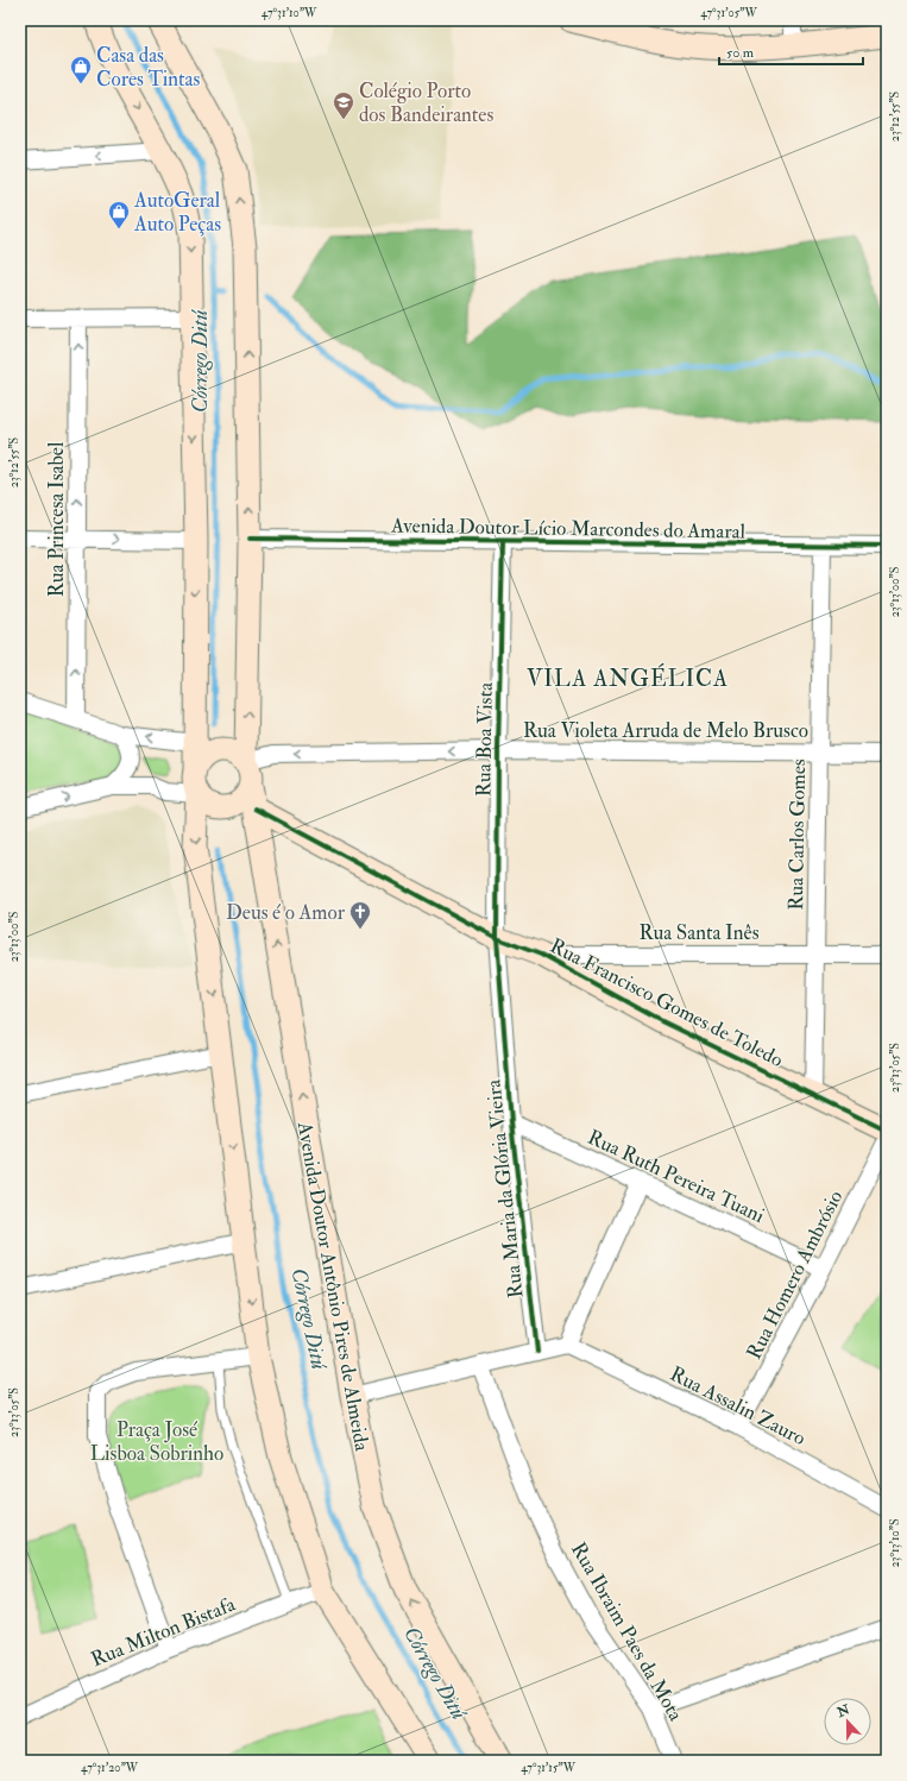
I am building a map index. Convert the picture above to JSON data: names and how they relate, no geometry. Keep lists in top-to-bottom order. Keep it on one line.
{"streets":{"main road":["Rua Francisco Gomes de Toledo","Avenida Doutor Antônio Pires de Almeida"],"street":["Rua Princesa Isabel","Avenida Doutor Lício Marcondes do Amaral","Rua Violeta Arruda de Melo Brusco","Rua Boa Vista","Rua Carlos Gomes","Rua Santa Inês","Rua Ruth Pereira Tuani","Rua Maria da Glória Vieira","Rua Homero Ambrósio","Rua Assalin Zauro","Rua Milton Bistafa","Rua Ibraim Paes da Mota"]},"crossings":[["Avenida Doutor Lício Marcondes do Amaral","Rua Boa Vista"],["Avenida Doutor Lício Marcondes do Amaral","Rua Carlos Gomes"],["Rua Violeta Arruda de Melo Brusco","Rua Boa Vista"],["Rua Violeta Arruda de Melo Brusco","Rua Carlos Gomes"],["Rua Violeta Arruda de Melo Brusco","Avenida Doutor Antônio Pires de Almeida"],["Rua Boa Vista","Rua Francisco Gomes de Toledo"],["Rua Boa Vista","Rua Maria da Glória Vieira"],["Rua Carlos Gomes","Rua Santa Inês"],["Rua Carlos Gomes","Rua Francisco Gomes de Toledo"],["Rua Santa Inês","Rua Francisco Gomes de Toledo"],["Rua Francisco Gomes de Toledo","Rua Maria da Glória Vieira"],["Rua Francisco Gomes de Toledo","Avenida Doutor Antônio Pires de Almeida"],["Rua Ruth Pereira Tuani","Rua Maria da Glória Vieira"],["Rua Ruth Pereira Tuani","Rua Homero Ambrósio"],["Rua Homero Ambrósio","Rua Assalin Zauro"]],"one_way":["Rua Princesa Isabel","Rua Violeta Arruda de Melo Brusco"],"districts":["VILA ANGÉLICA"],"water":["Córrego Ditú"],"parks":["Praça José Lisboa Sobrinho"],"places":{"shop":["Casa das Cores Tintas","AutoGeral Auto Peças"],"school or university":["Colégio Porto dos Bandeirantes"],"church":["Deus é o Amor"]},"scale_bar":"50 m","north":"top","coordinates":["47°31'10\"W","47°31'05\"W","23°12'55\"S","23°13'00\"S","23°13'05\"S","23°13'10\"S","47°31'20\"W","47°31'15\"W"]}
